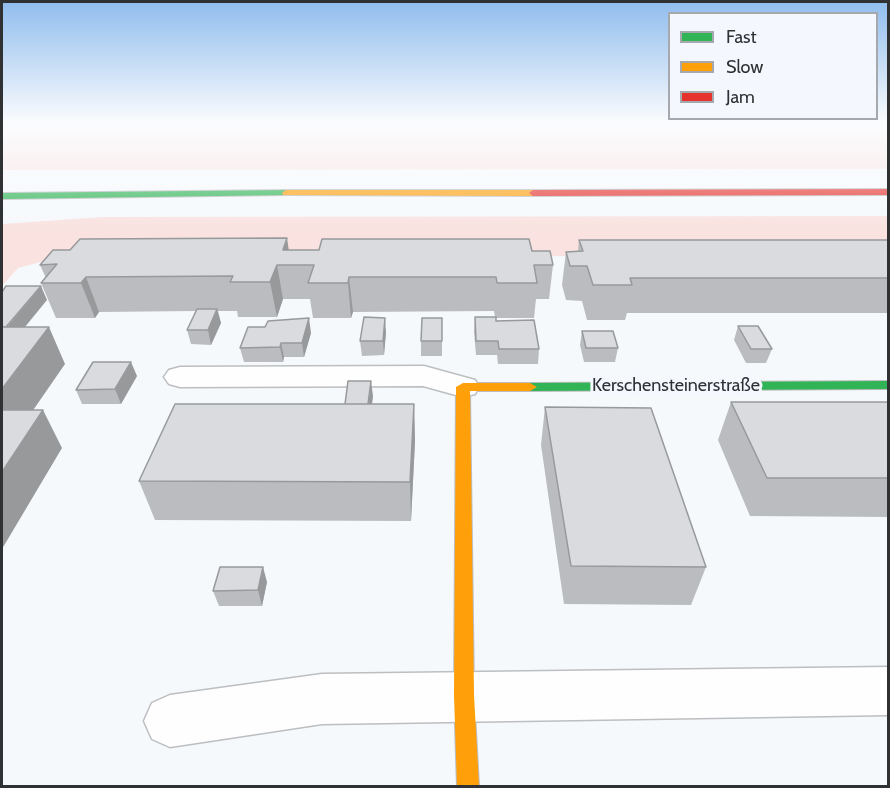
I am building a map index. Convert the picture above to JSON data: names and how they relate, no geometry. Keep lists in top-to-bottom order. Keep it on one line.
{"streets":{"main road":["Kerschensteinerstraße"]},"legend":["Fast","Slow","Jam"]}
